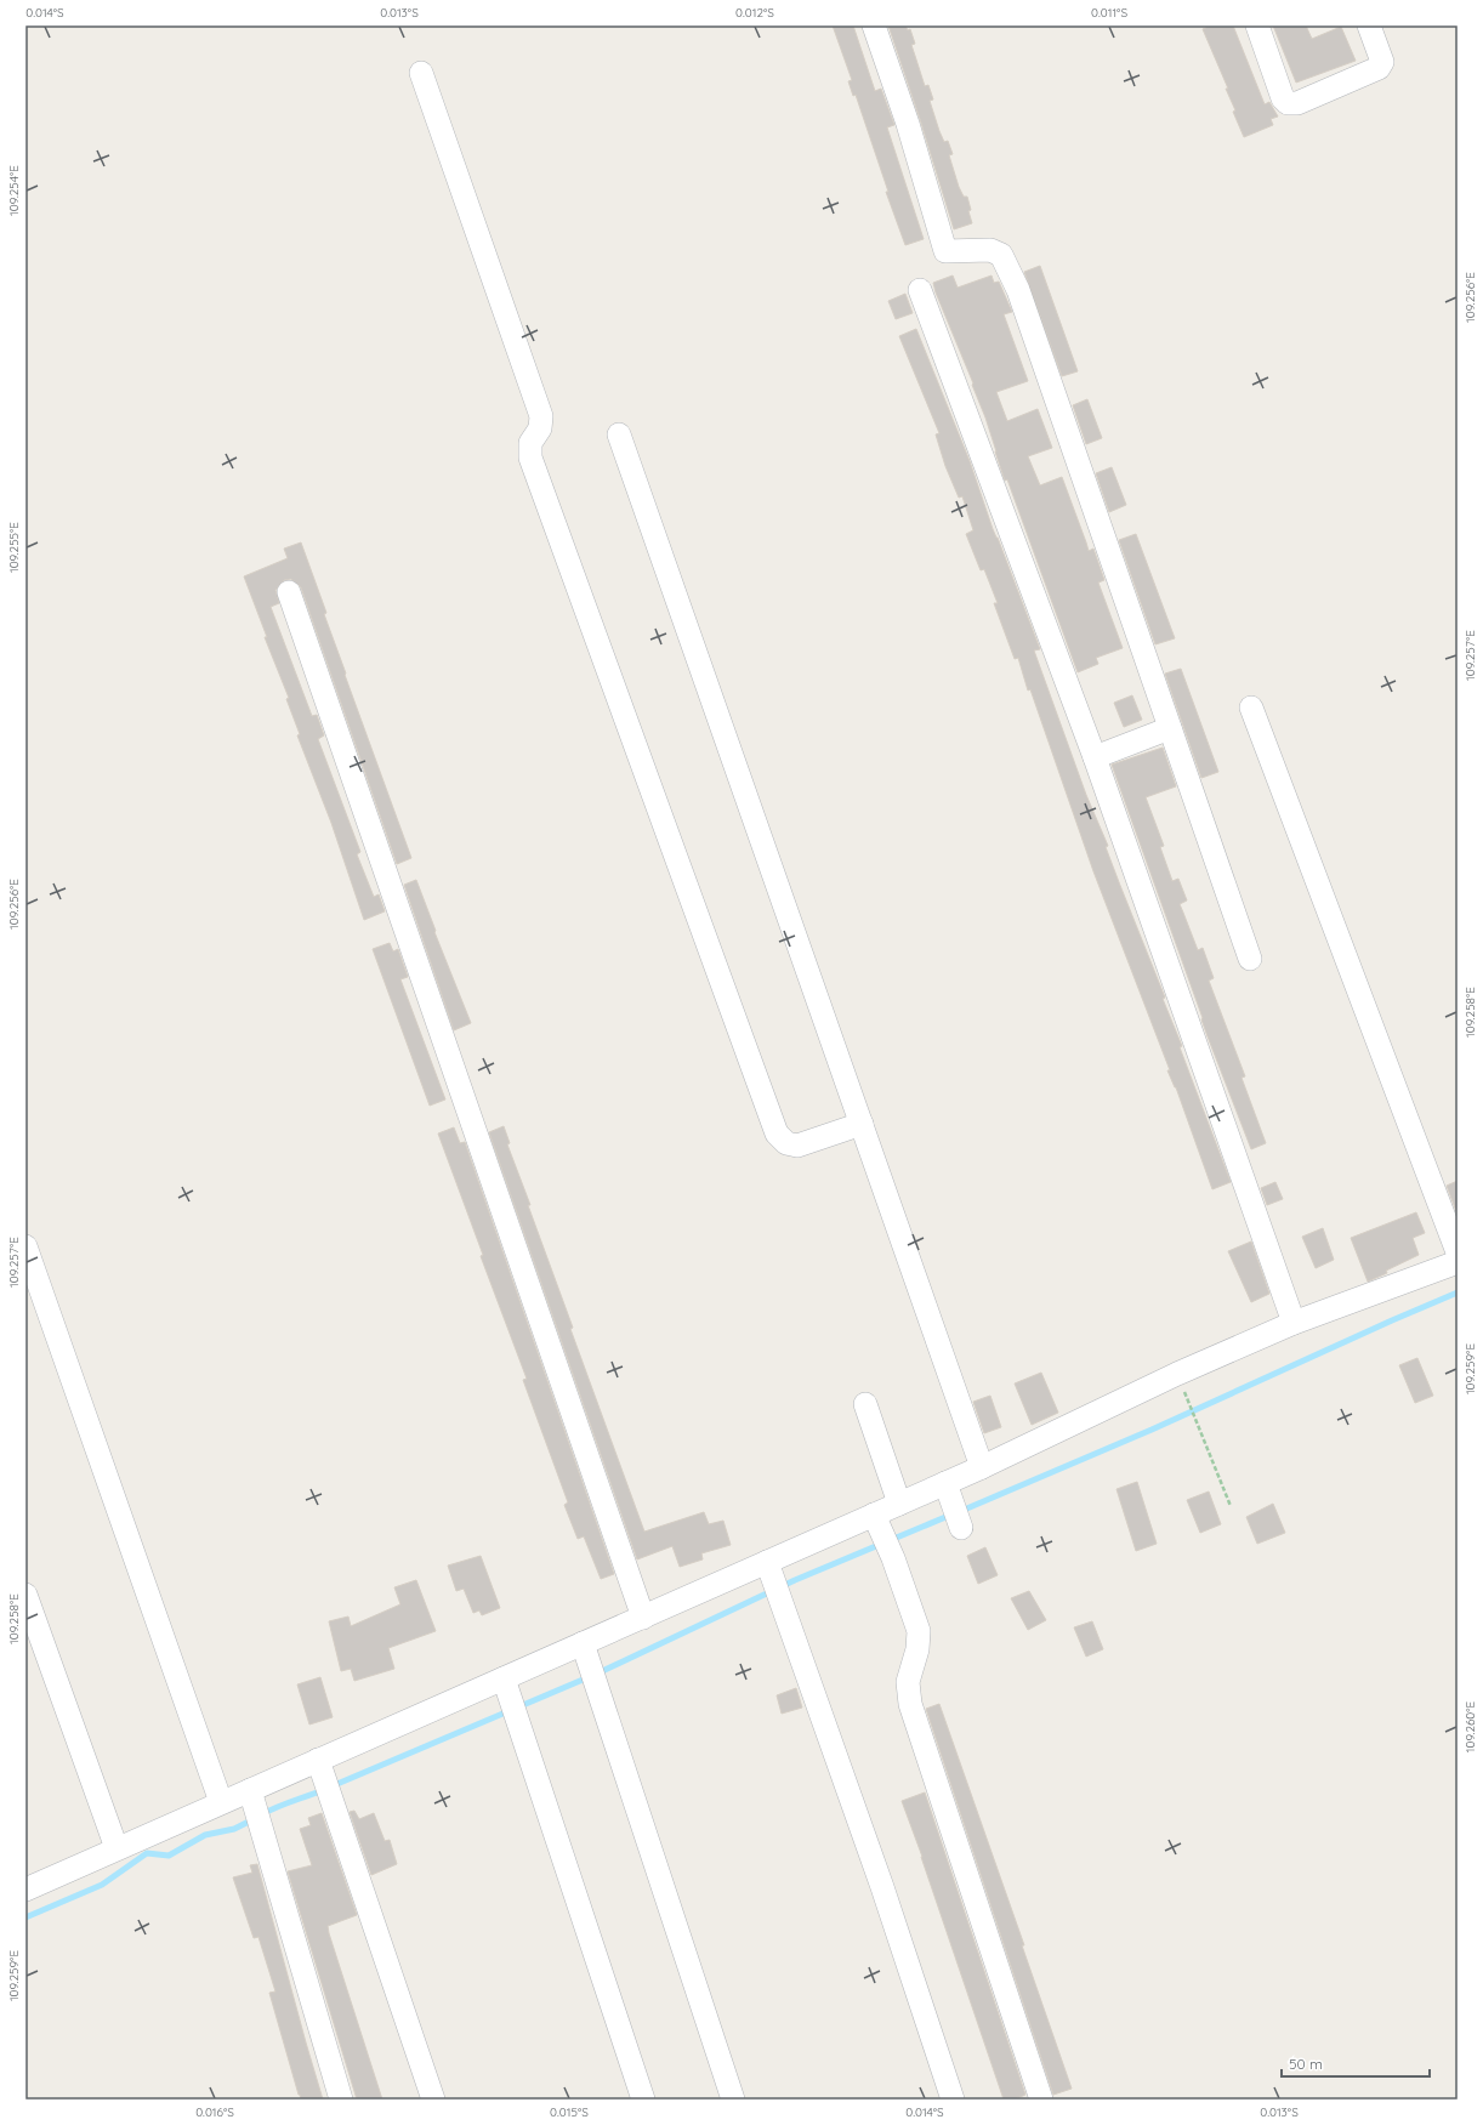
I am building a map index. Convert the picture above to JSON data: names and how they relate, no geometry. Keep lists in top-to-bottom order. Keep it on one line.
{"scale_bar":"50 m","coordinates":["0.014°S","0.013°S","0.012°S","0.011°S","109.254°E","109.256°E","109.255°E","109.257°E","109.258°E","109.259°E","109.260°E","0.016°S","0.015°S"]}
